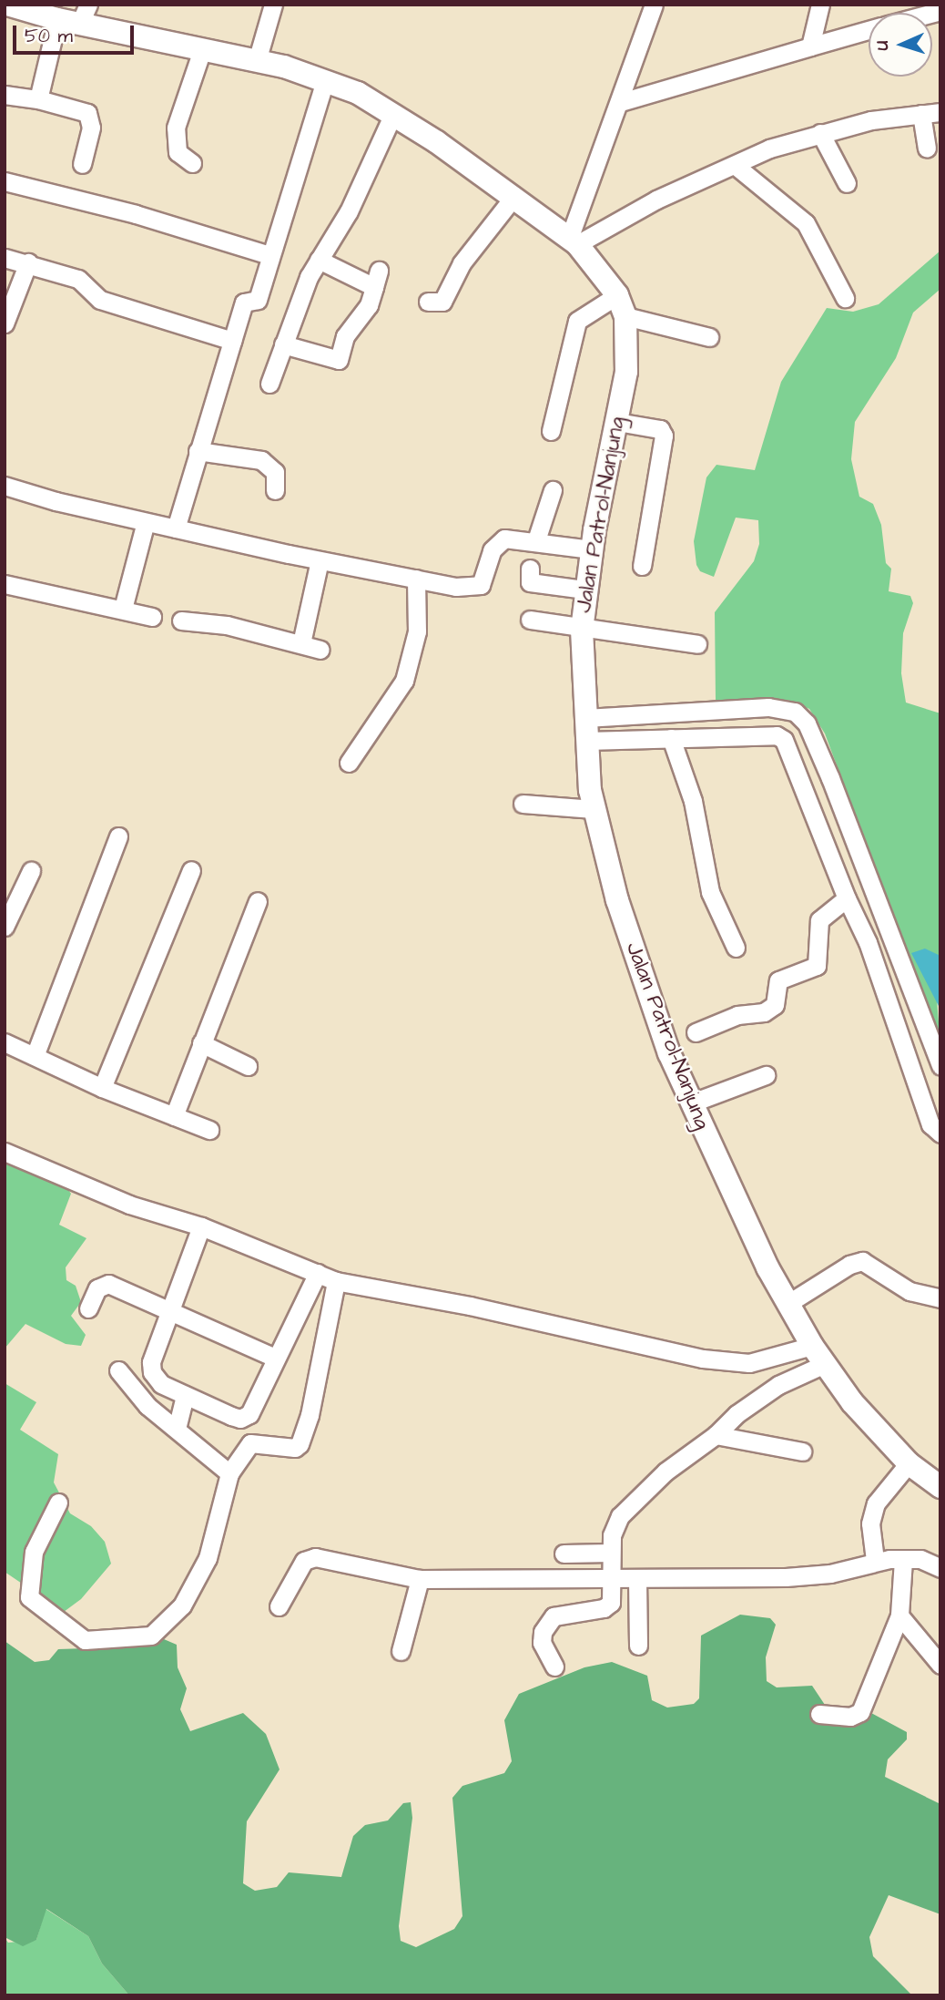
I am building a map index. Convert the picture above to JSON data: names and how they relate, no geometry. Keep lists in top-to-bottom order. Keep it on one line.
{"streets":{"main road":["Jalan Patrol-Nanjung"]},"scale_bar":"50 m","north":"left"}
